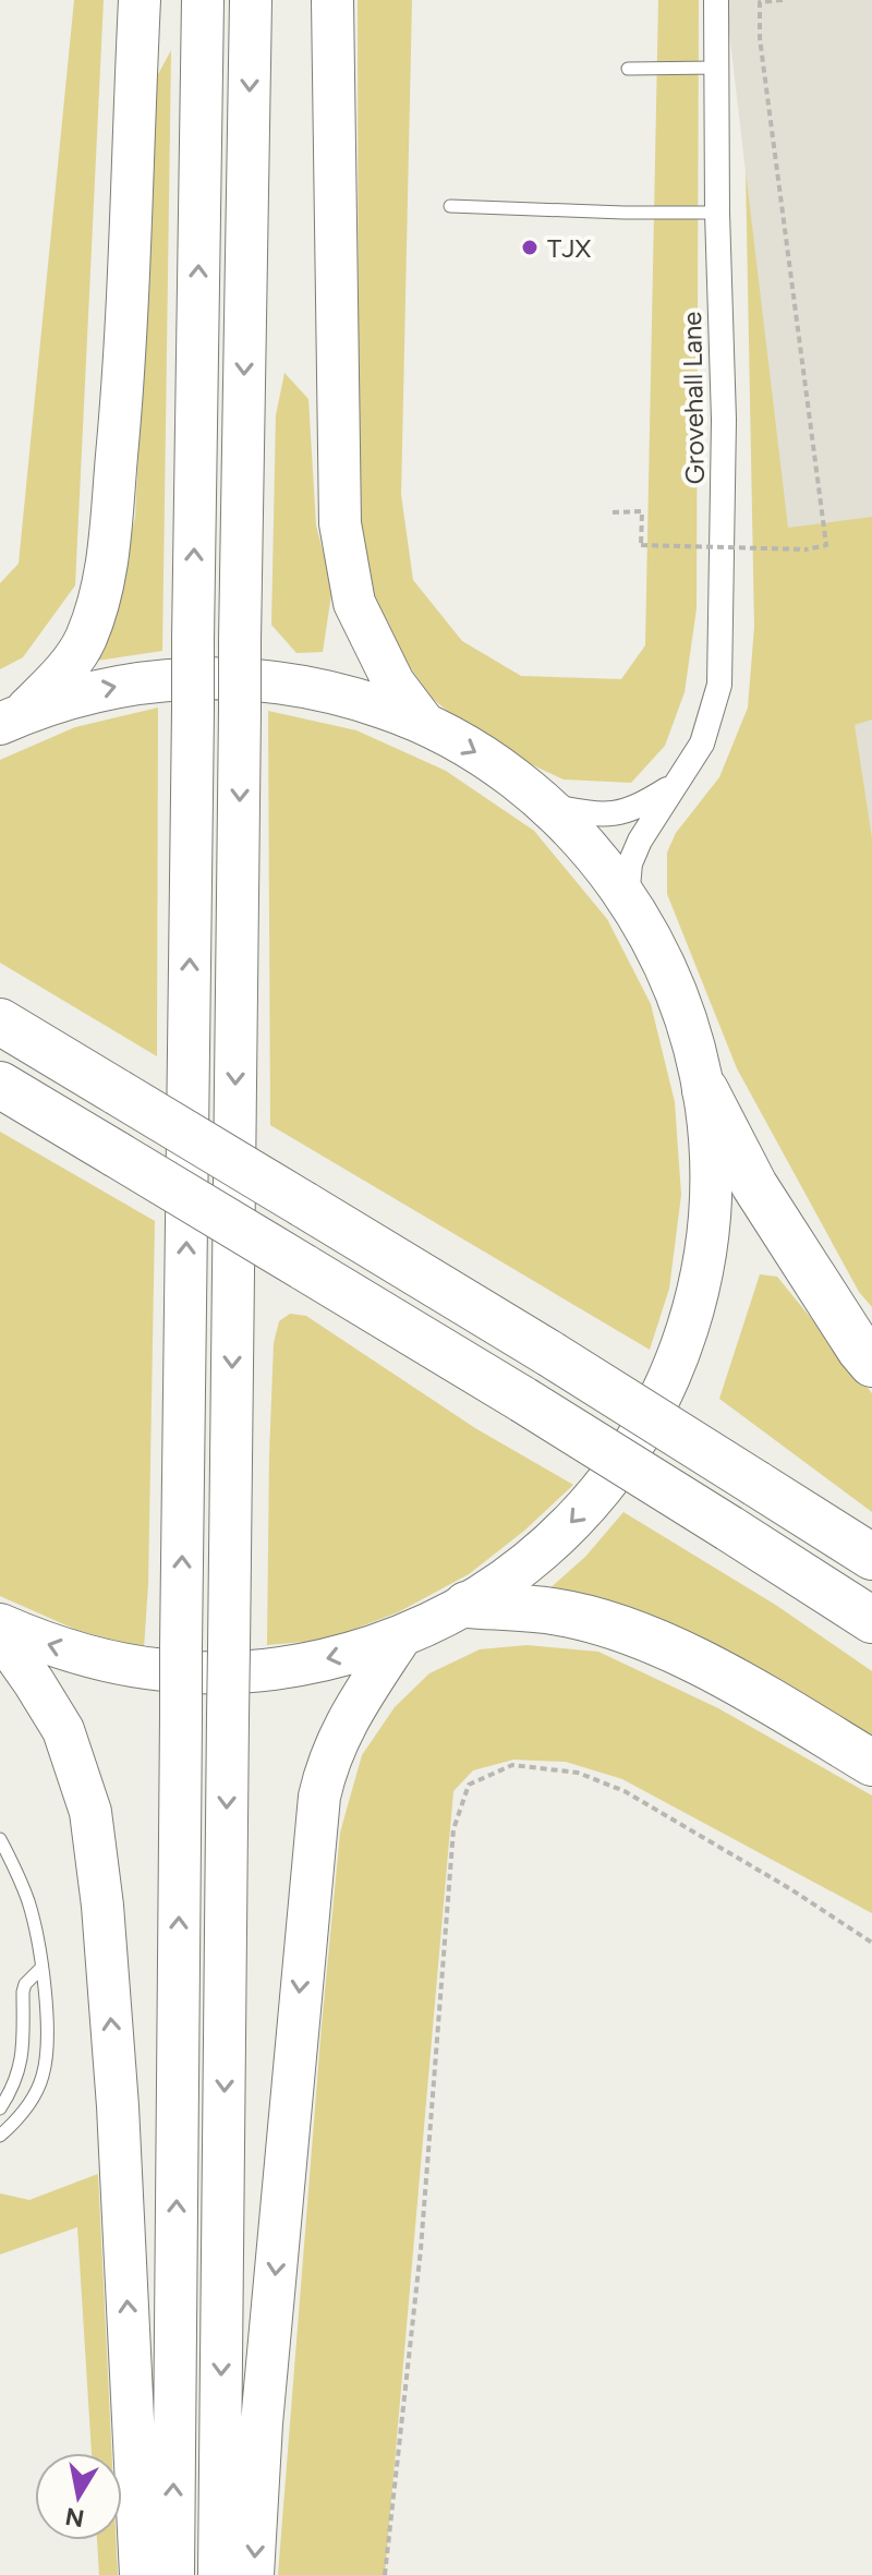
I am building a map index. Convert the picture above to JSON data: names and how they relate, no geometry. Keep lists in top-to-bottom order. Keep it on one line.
{"streets":{"street":["Grovehall Lane"]},"places":["TJX"],"north":"bottom"}
